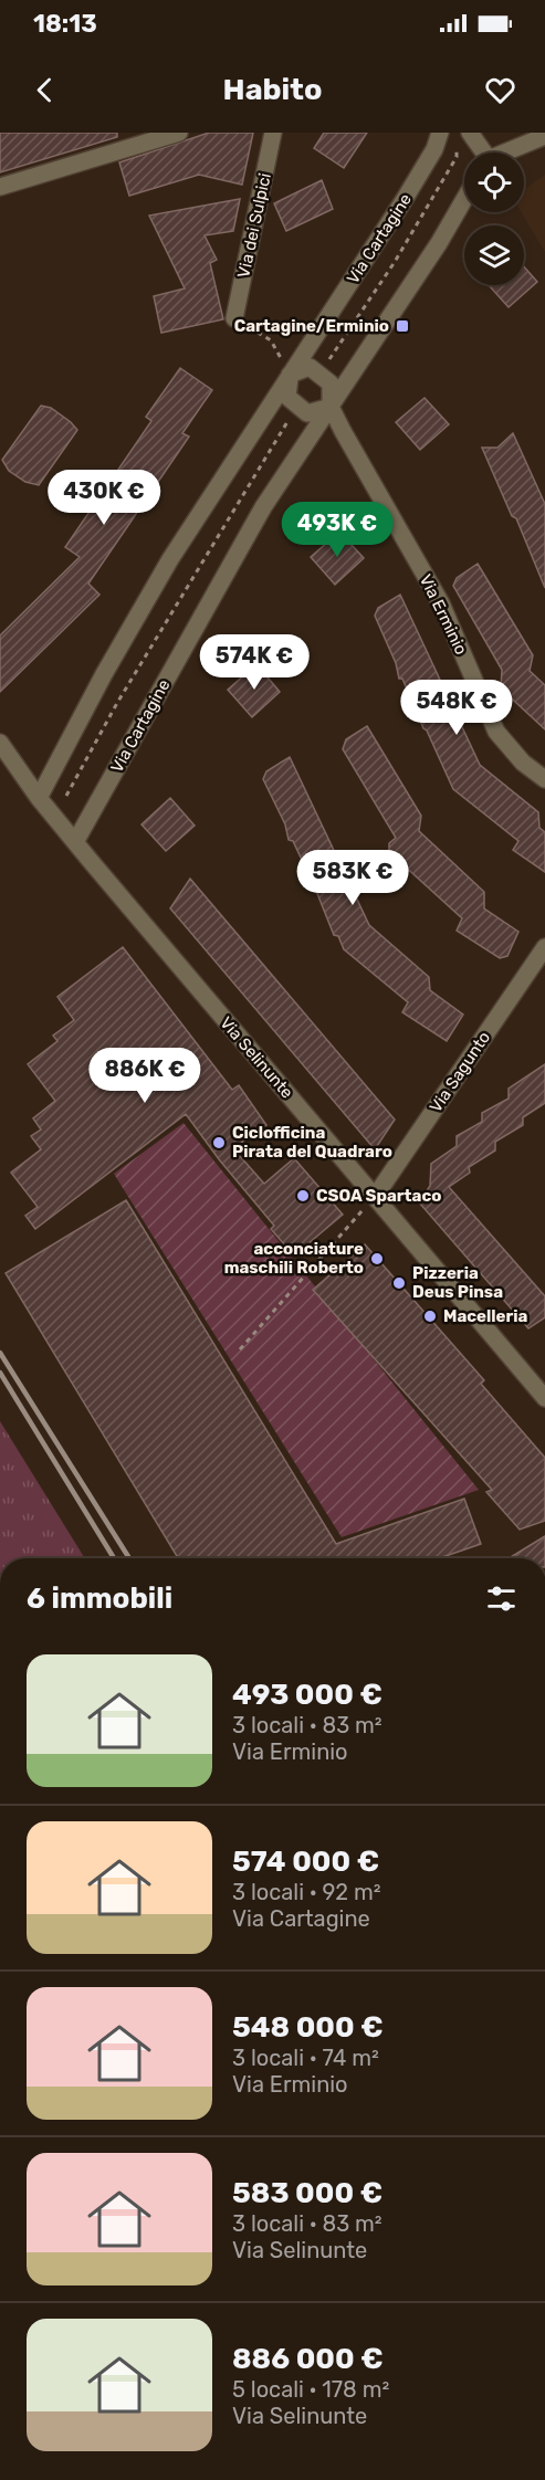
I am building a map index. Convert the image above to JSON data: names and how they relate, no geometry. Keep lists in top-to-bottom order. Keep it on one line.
{"streets":{"street":["Via dei Sulpici","Via Cartagine","Via Erminio","Via Selinunte","Via Sagunto"]},"crossings":[["Via Cartagine","Via Erminio"],["Via Cartagine","Via Selinunte"],["Via Selinunte","Via Sagunto"]],"places":{"transit":["Cartagine/Erminio"],"other":["Ciclofficina Pirata del Quadraro","CSOA Spartaco","acconciature maschili Roberto","Pizzeria Deus Pinsa","Macelleria"]},"page":{"status":"18:13","header":"Habito","price":["430K €","493K €","574K €","548K €","583K €","886K €"],"heading":"6 immobili","list":[{"name":"493 000 €","note":"3 locali · 83 m² · Via Erminio"},{"name":"574 000 €","note":"3 locali · 92 m² · Via Cartagine"},{"name":"548 000 €","note":"3 locali · 74 m² · Via Erminio"},{"name":"583 000 €","note":"3 locali · 83 m² · Via Selinunte"},{"name":"886 000 €","note":"5 locali · 178 m² · Via Selinunte"}]}}
